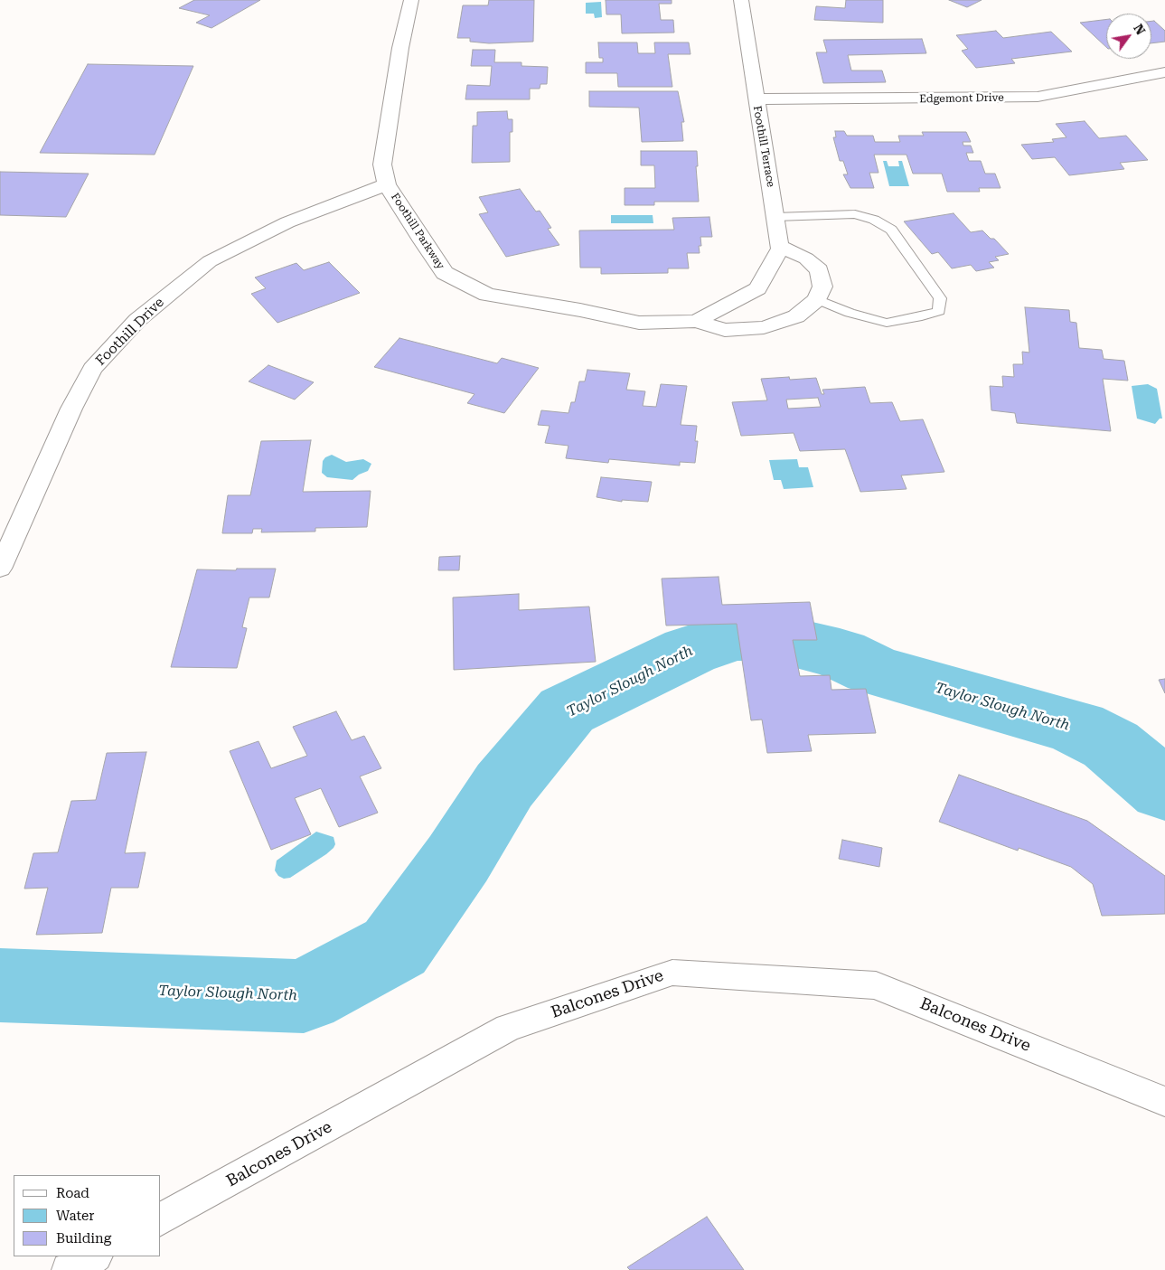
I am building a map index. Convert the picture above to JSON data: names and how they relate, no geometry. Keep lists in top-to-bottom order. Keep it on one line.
{"streets":{"street":["Edgemont Drive","Foothill Terrace","Foothill Parkway","Foothill Drive","Balcones Drive"]},"crossings":[["Edgemont Drive","Foothill Terrace"],["Foothill Terrace","Foothill Parkway"],["Foothill Parkway","Foothill Drive"]],"water":["Taylor Slough North"],"legend":["Road","Water","Building"],"north":"top right"}
